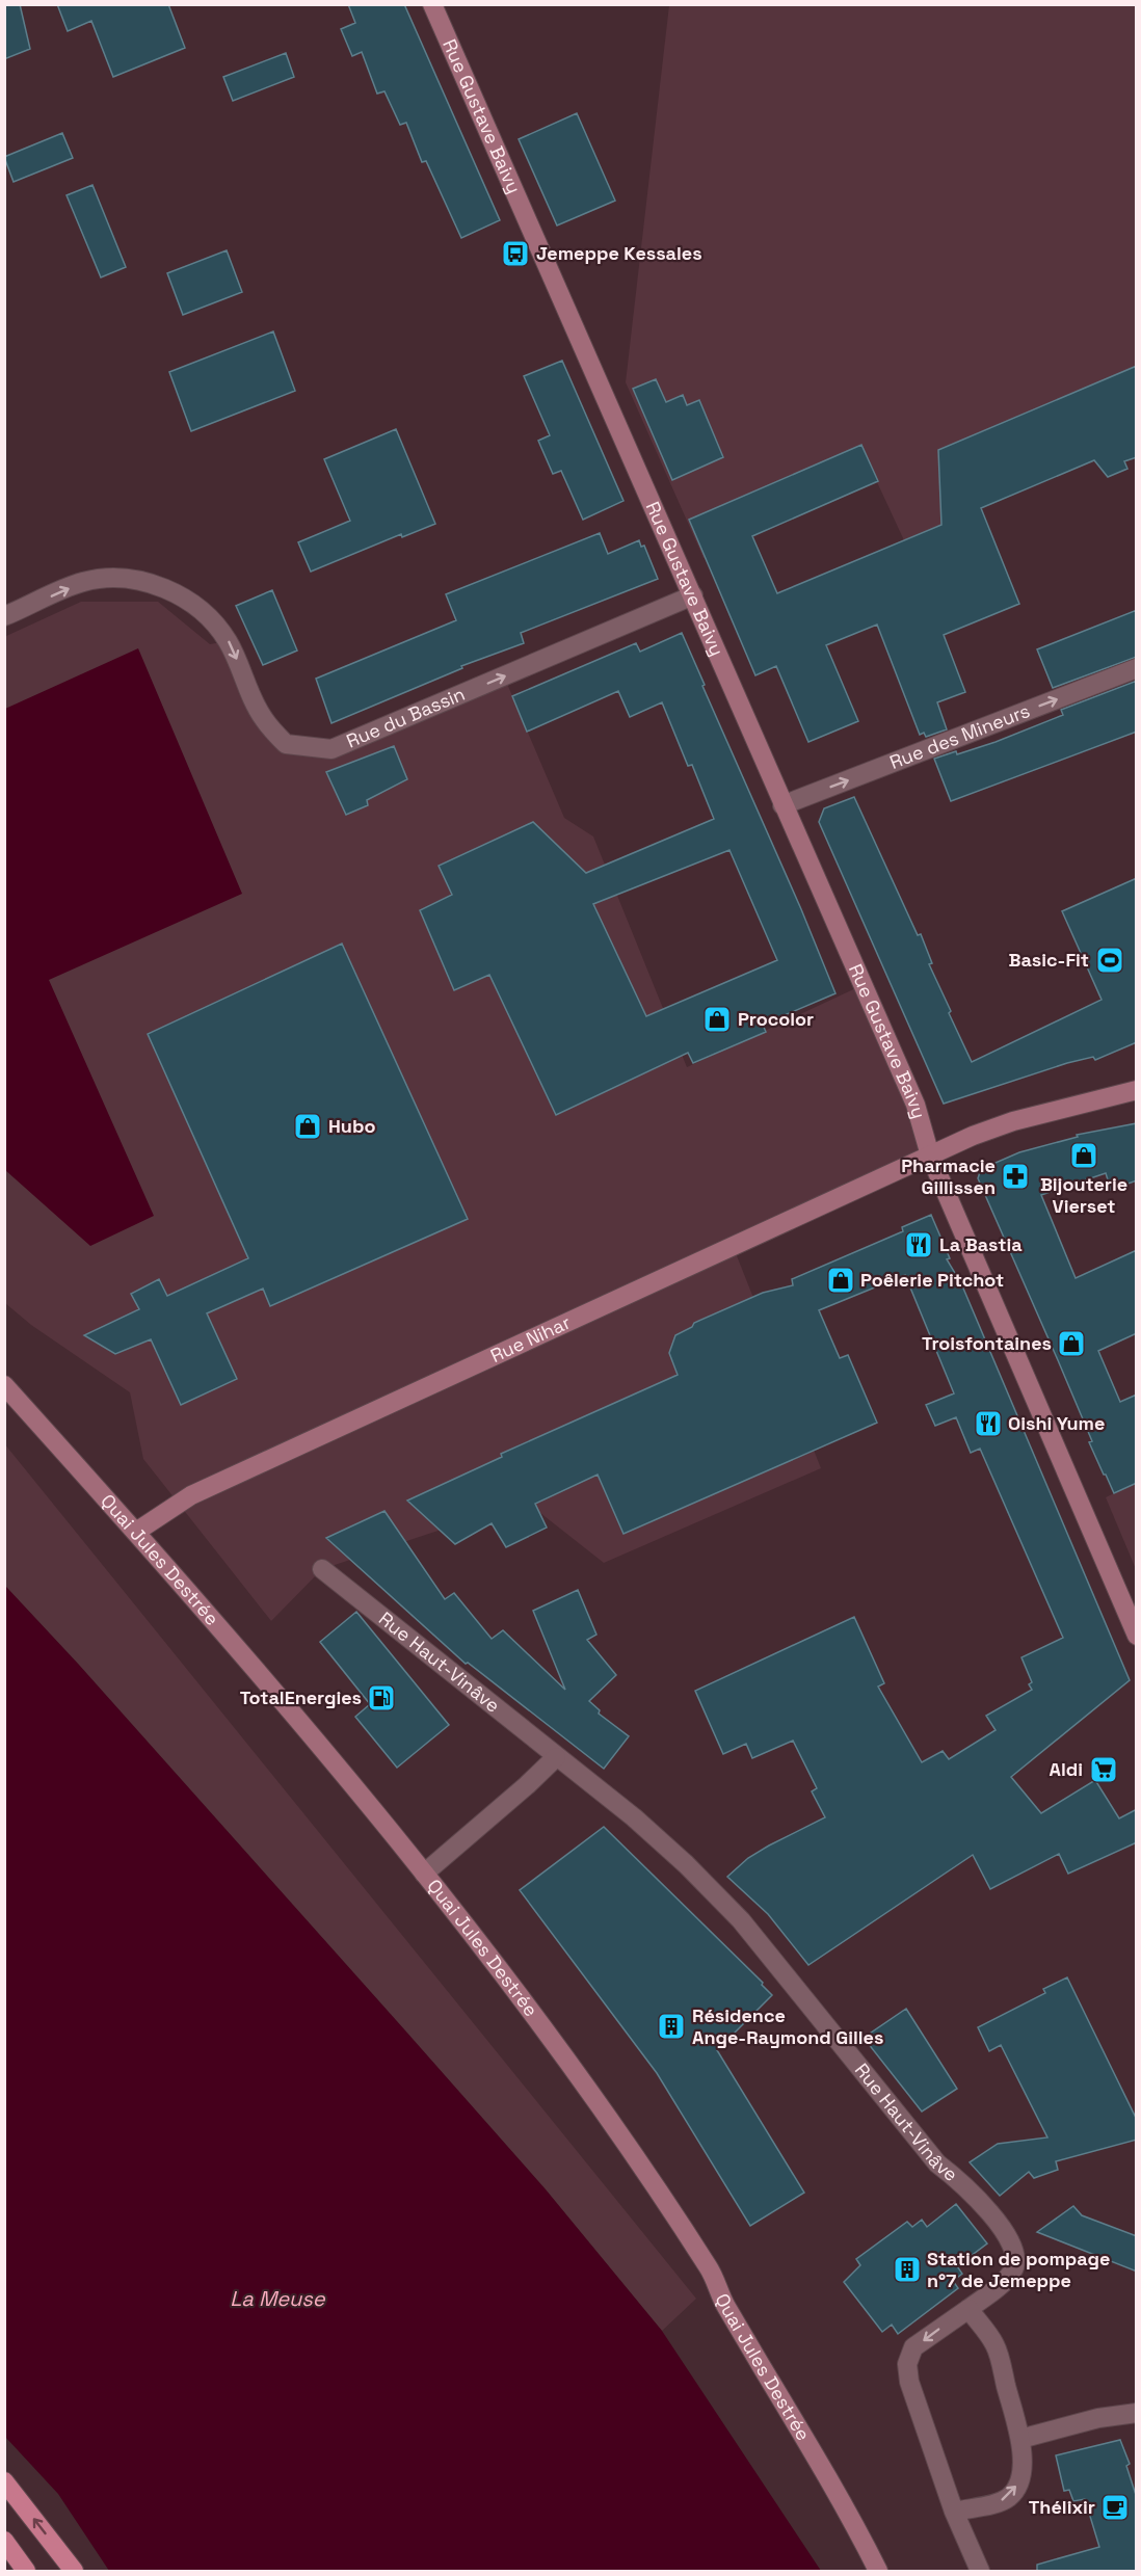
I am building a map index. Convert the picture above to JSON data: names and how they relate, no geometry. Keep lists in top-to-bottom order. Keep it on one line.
{"streets":{"street":["Rue Gustave Baivy","Rue du Bassin","Rue des Mineurs","Rue Nihar","Quai Jules Destrée","Rue Haut-Vinâve"]},"crossings":[["Rue Gustave Baivy","Rue du Bassin"],["Rue Gustave Baivy","Rue des Mineurs"],["Rue Gustave Baivy","Rue Nihar"],["Rue Nihar","Quai Jules Destrée"]],"one_way":["Rue du Bassin","Rue des Mineurs"],"water":["La Meuse"],"places":{"bus stop":["Jemeppe Kessales"],"sports":["Basic-Fit"],"shop":["Procolor","Hubo","Bijouterie Vierset","Poêlerie Pitchot","Troisfontaines"],"pharmacy":["Pharmacie Gillissen"],"restaurant":["La Bastia","Oishi Yume"],"fuel station":["TotalEnergies"],"supermarket":["Aldi"],"building":["Résidence Ange-Raymond Gilles","Station de pompage n°7 de Jemeppe"],"cafe":["Thélixir"]}}
